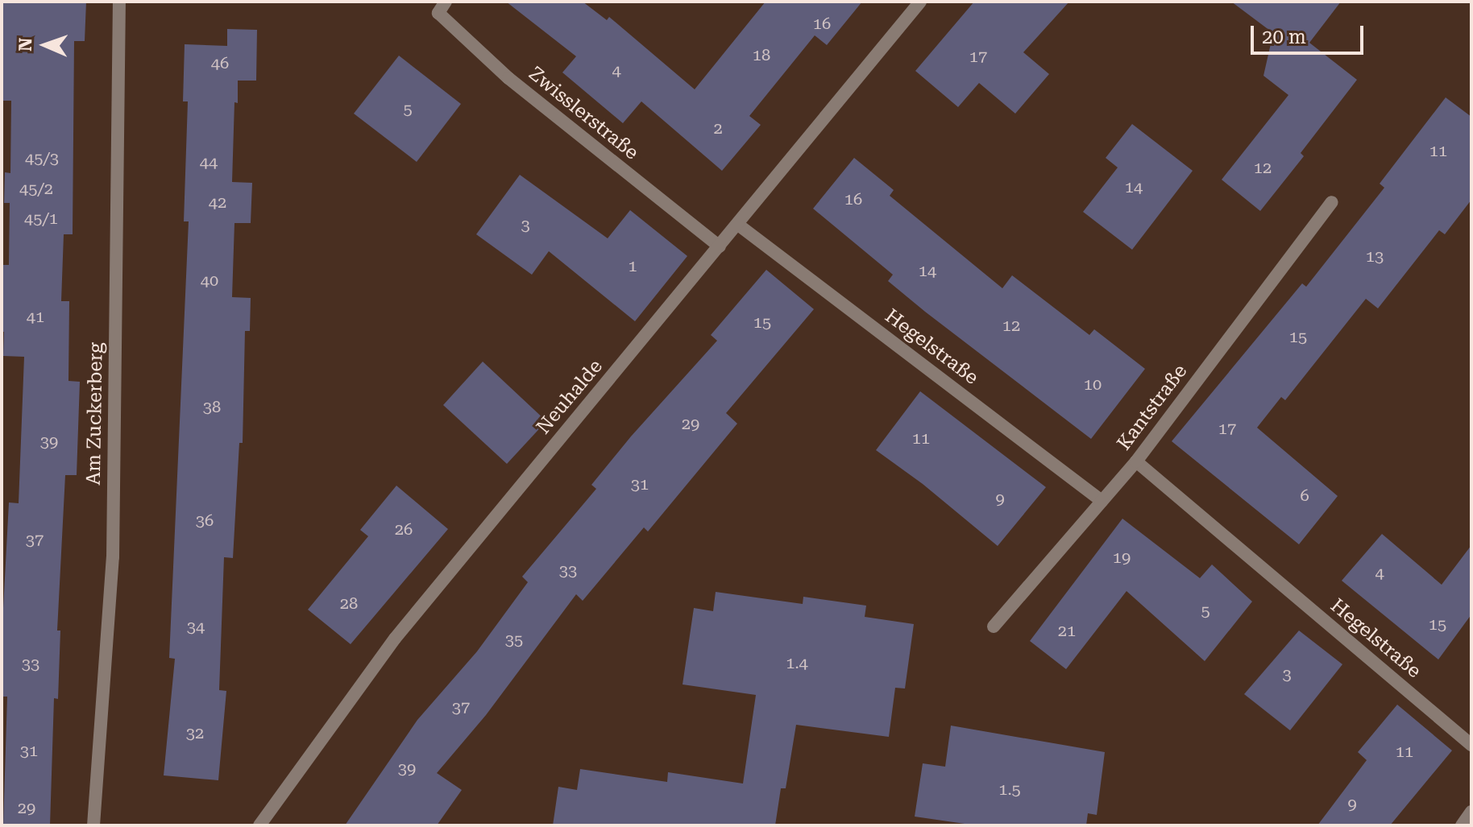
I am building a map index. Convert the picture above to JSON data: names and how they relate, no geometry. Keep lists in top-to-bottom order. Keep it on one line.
{"streets":{"street":["Zwisslerstraße","Hegelstraße","Neuhalde","Kantstraße","Am Zuckerberg"]},"crossings":[["Zwisslerstraße","Neuhalde"],["Hegelstraße","Neuhalde"],["Hegelstraße","Kantstraße"]],"house_numbers":["16","18","17","46","4","5","2","11","45/3","44","12","14","45/2","16","42","45/1","3","13","1","14","40","41","15","12","15","10","38","29","17","11","39","31","6","9","36","26","37","19","33","4","28","5","15","34","21","35","1.4","33","3","37","32","31","11","39","1.5","9","29"],"scale_bar":"20 m","north":"left"}
